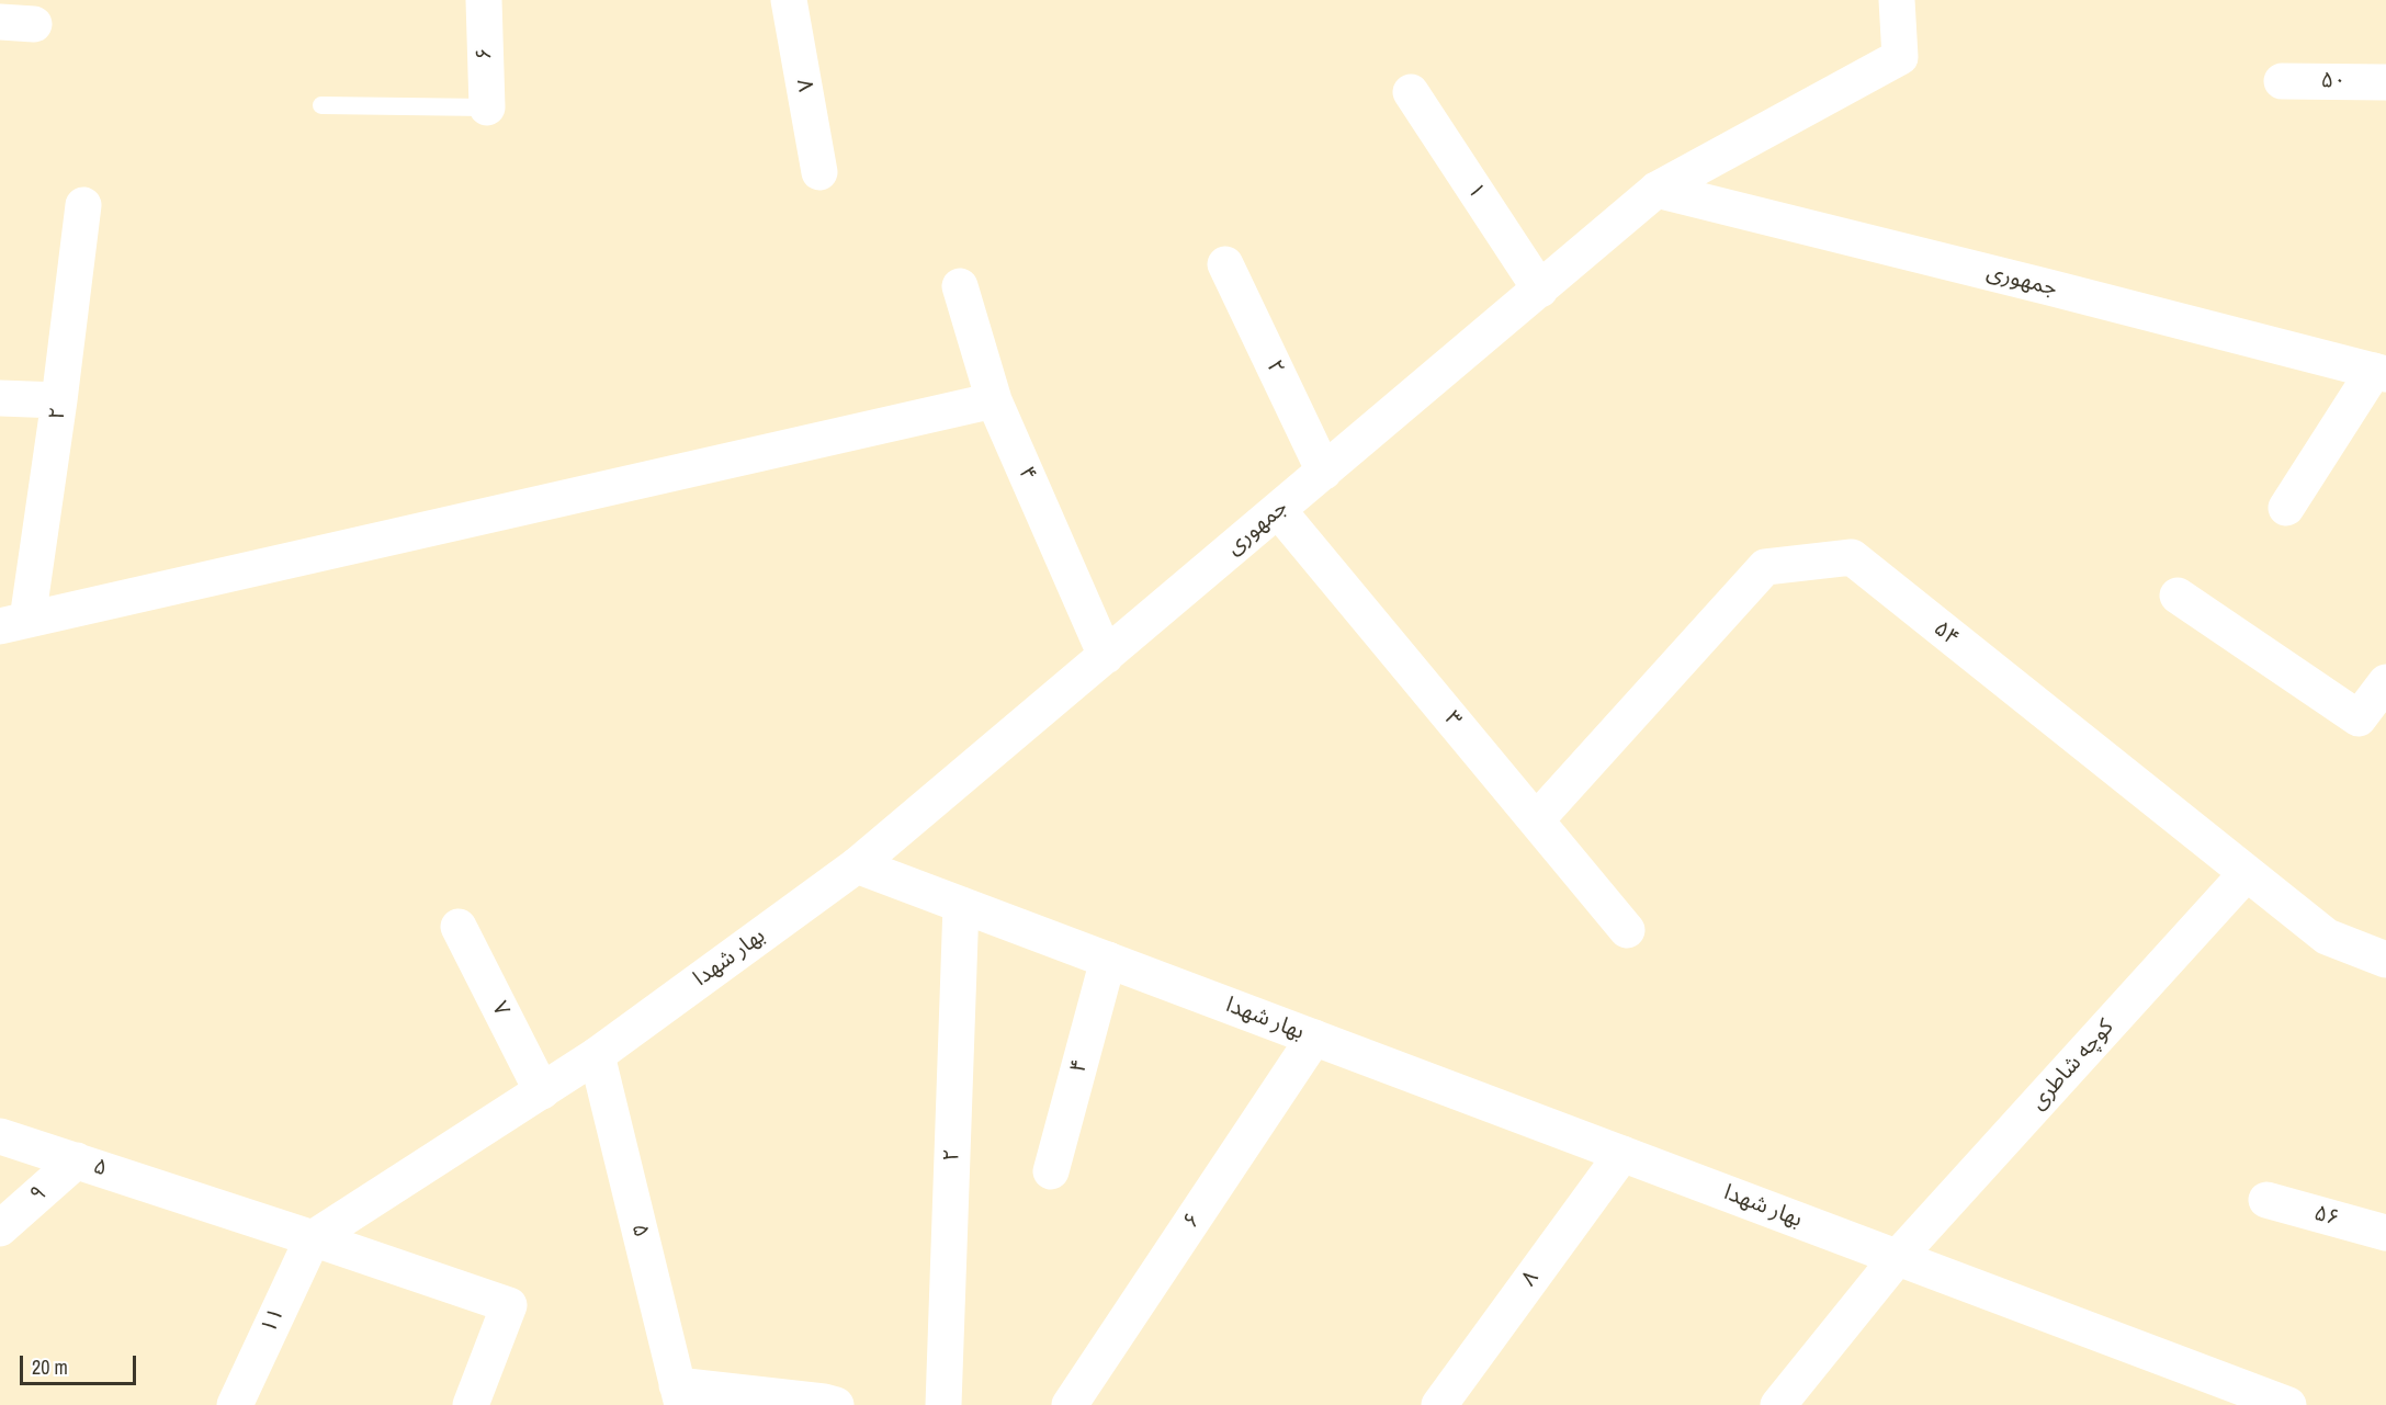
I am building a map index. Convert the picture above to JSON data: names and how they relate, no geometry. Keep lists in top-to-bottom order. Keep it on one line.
{"streets":{"street":["۶","۵۰","۸","۱","جمهوری","۲","۴","۵۴","۳","بهار شهدا","۷","کوچه شاطری","۵","۹","۵۶","۱۱"]},"crossings":[["۶","بهار شهدا"],["۸","بهار شهدا"],["۱","جمهوری"],["جمهوری","۲"],["جمهوری","۴"],["جمهوری","۳"],["جمهوری","بهار شهدا"],["۲","بهار شهدا"],["۴","بهار شهدا"],["۵۴","۳"],["۵۴","کوچه شاطری"],["بهار شهدا","۷"],["بهار شهدا","کوچه شاطری"],["بهار شهدا","۵"],["بهار شهدا","۱۱"],["۵","۹"],["۵","۱۱"]],"scale_bar":"20 m"}
